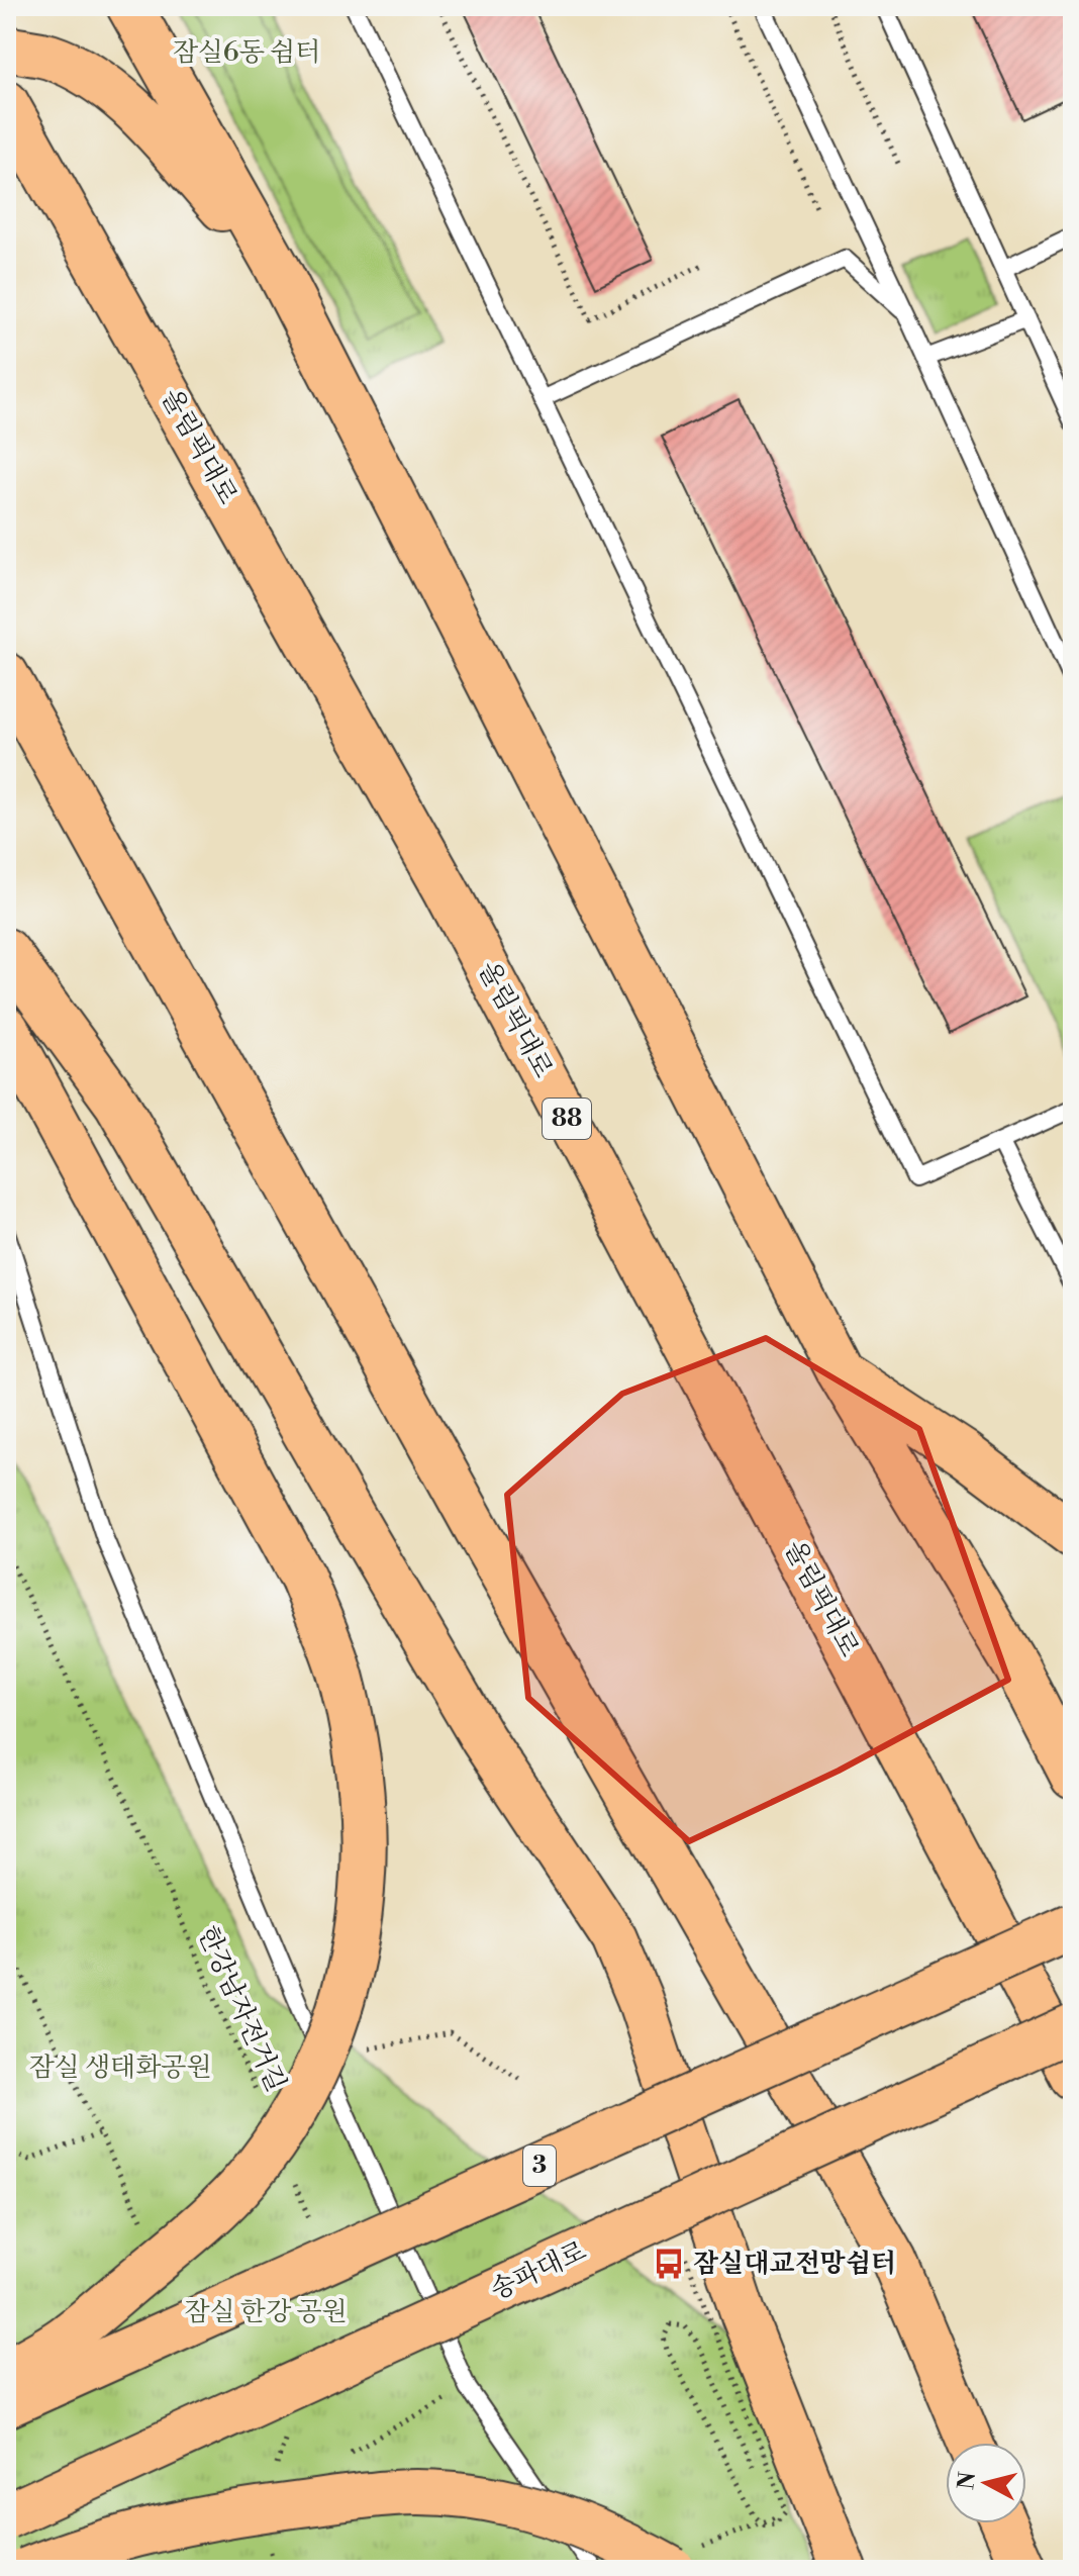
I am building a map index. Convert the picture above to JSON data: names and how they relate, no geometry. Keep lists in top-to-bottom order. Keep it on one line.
{"streets":{"main road":["올림픽대로","88","3","송파대로"],"path":["한강남자전거길"]},"parks":["잠실6동 쉼터","잠실 생태화공원","잠실 한강 공원"],"places":{"bus stop":["잠실대교전망쉼터"]},"north":"left"}
